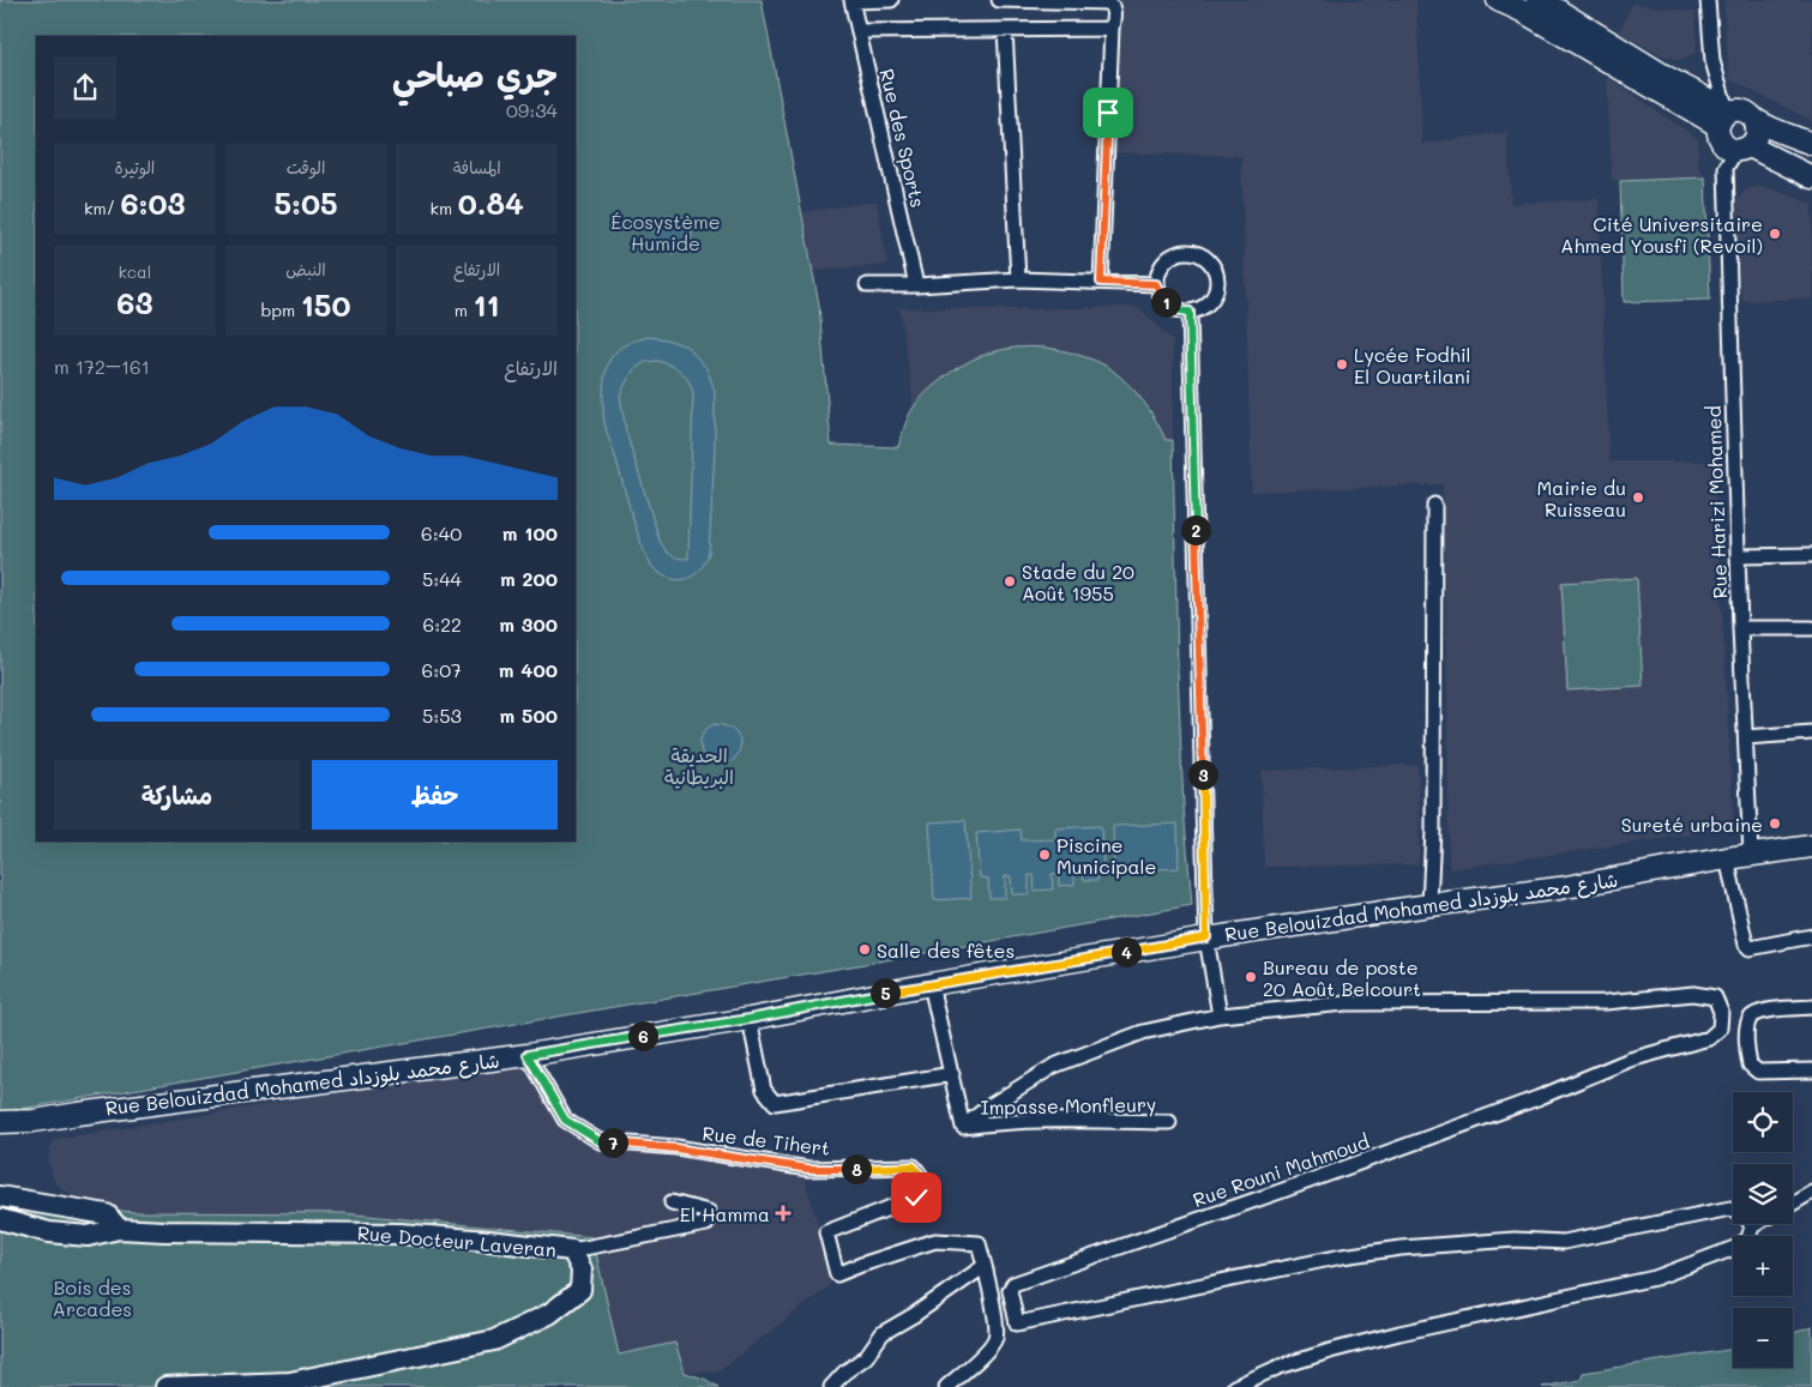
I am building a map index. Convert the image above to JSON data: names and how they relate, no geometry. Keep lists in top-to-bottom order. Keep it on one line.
{"streets":{"main road":["Rue Belouizdad Mohamed شارع محمد بلوزداد"],"street":["Rue des Sports","Rue Harizi Mohamed","Impasse Monfleury","Rue de Tihert","Rue Rouni Mahmoud","Rue Docteur Laveran"]},"crossings":[["Rue Harizi Mohamed","Rue Belouizdad Mohamed شارع محمد بلوزداد"],["Rue Belouizdad Mohamed شارع محمد بلوزداد","Rue de Tihert"],["Impasse Monfleury","Rue Rouni Mahmoud"]],"parks":["Écosystème Humide","الحديقة البريطانية","Bois des Arcades"],"places":{"other":["Cité Universitaire Ahmed Yousfi (Revoil)","Lycée Fodhil El Ouartilani","Mairie du Ruisseau","Stade du 20 Août 1955","Sureté urbaine","Piscine Municipale","Salle des fêtes","Bureau de poste 20 Août Belcourt"],"health":["El Hamma"]},"page":{"heading":["جري صباحي","09:34"],"stats":[["المسافة","0.84 km"],["الوقت","5:05"],["الوتيرة","6:03 /km"],["الارتفاع","11 m"],["النبض","150 bpm"],["kcal","63"]],"pins":["1","2","3","4","5","6","7","8"],"chart":["الارتفاع","161–172 m"],"list":[{"name":"100 m","note":"6:40"},{"name":"200 m","note":"5:44"},{"name":"300 m","note":"6:22"},{"name":"400 m","note":"6:07"},{"name":"500 m","note":"5:53"}],"buttons":["حفظ","مشاركة"],"map_buttons":["+","−"]}}
